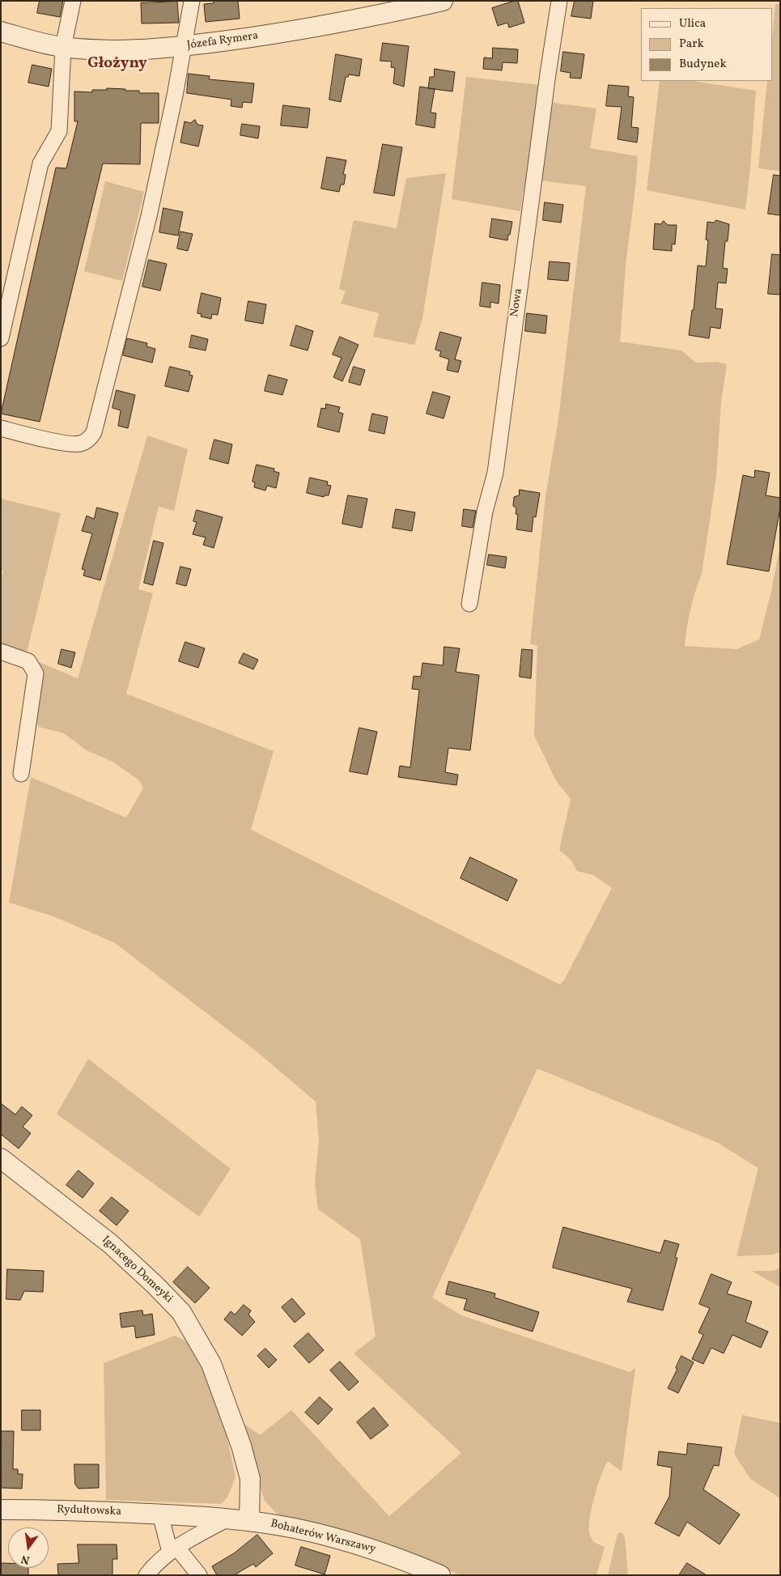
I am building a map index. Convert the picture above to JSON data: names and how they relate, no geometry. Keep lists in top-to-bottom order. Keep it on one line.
{"streets":{"street":["Józefa Rymera","Nowa","Ignacego Domeyki","Rydułtowska","Bohaterów Warszawy"]},"crossings":[["Ignacego Domeyki","Bohaterów Warszawy"],["Rydułtowska","Bohaterów Warszawy"]],"districts":["Głożyny"],"legend":["Ulica","Park","Budynek"],"north":"bottom"}
